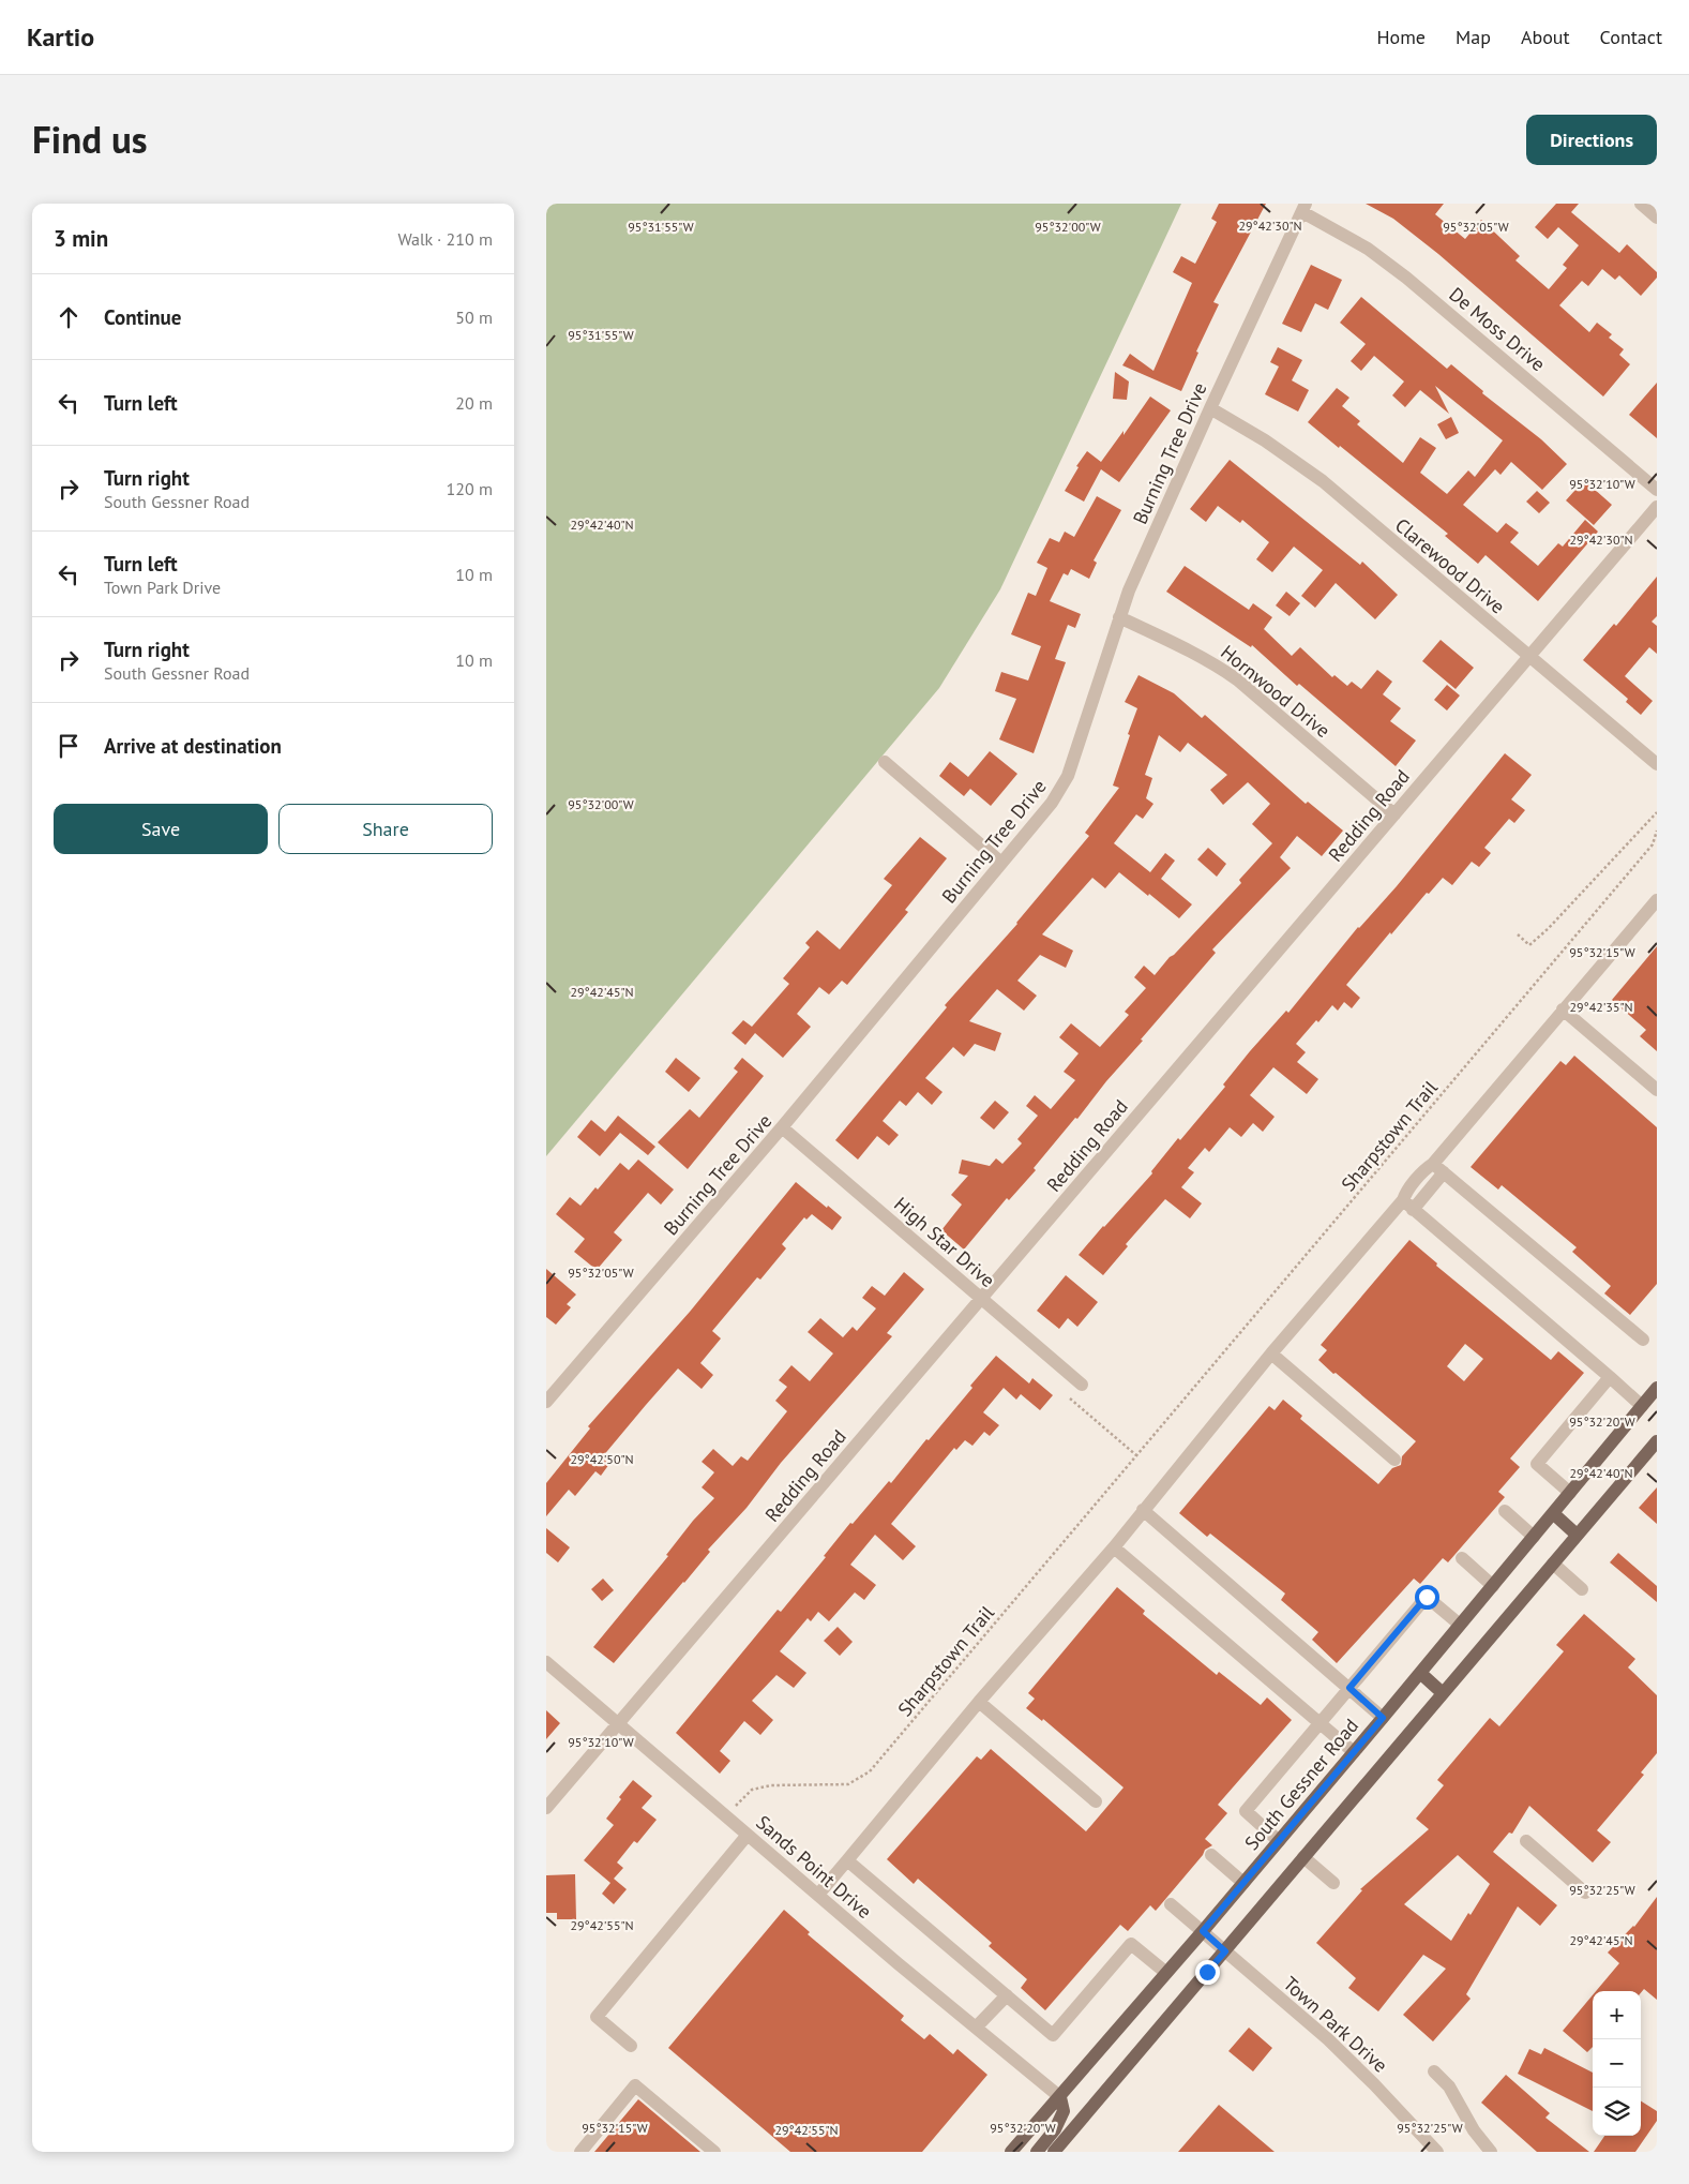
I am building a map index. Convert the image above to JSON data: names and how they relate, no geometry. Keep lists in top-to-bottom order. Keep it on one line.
{"streets":{"main road":["South Gessner Road"],"street":["De Moss Drive","Burning Tree Drive","Clarewood Drive","Hornwood Drive","Redding Road","High Star Drive","Sands Point Drive","Town Park Drive"],"path":["Sharpstown Trail"]},"crossings":[["De Moss Drive","Burning Tree Drive"],["Burning Tree Drive","Clarewood Drive"],["Burning Tree Drive","Hornwood Drive"],["Burning Tree Drive","High Star Drive"],["Clarewood Drive","Redding Road"],["Hornwood Drive","Redding Road"],["Redding Road","High Star Drive"],["Redding Road","Sands Point Drive"],["South Gessner Road","Sands Point Drive"],["South Gessner Road","Town Park Drive"]],"page":{"header":"Kartio","nav":["Home","Map","About","Contact"],"title":"Find us","buttons":["Directions",["Save","Share"]],"heading":["3 min","Walk · 210 m"],"list":[["Continue","50 m"],["Turn left","20 m"],["Turn right","South Gessner Road","120 m"],["Turn left","Town Park Drive","10 m"],["Turn right","South Gessner Road","10 m"],"Arrive at destination"],"map_buttons":["+","−"]},"coordinates":["29°42'30\"N","95°31'55\"W","95°32'00\"W","95°32'05\"W","95°32'10\"W","29°42'40\"N","95°32'15\"W","29°42'45\"N","29°42'35\"N","95°32'20\"W","29°42'50\"N","95°32'25\"W","29°42'55\"N"]}
